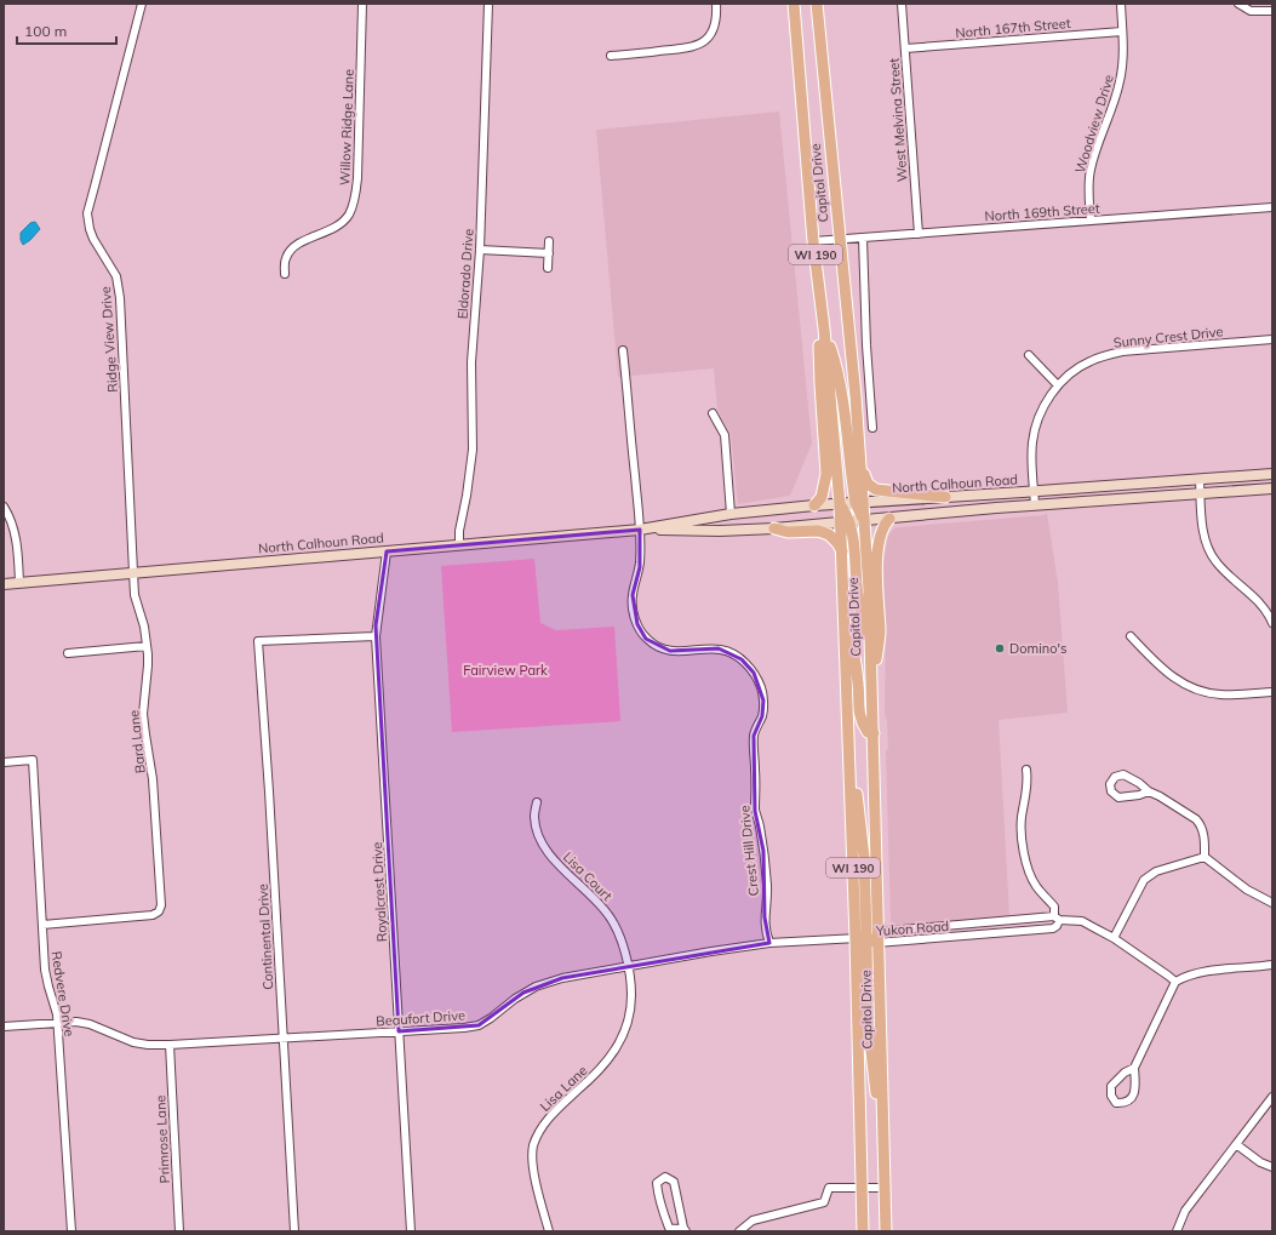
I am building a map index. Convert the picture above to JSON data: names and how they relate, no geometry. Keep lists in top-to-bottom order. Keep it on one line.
{"streets":{"main road":["Capitol Drive","WI 190"],"street":["North 167th Street","West Melvina Street","Woodview Drive","Willow Ridge Lane","North 169th Street","Eldorado Drive","Sunny Crest Drive","Ridge View Drive","North Calhoun Road","Bard Lane","Crest Hill Drive","Lisa Court","Royalcrest Drive","Yukon Road","Continental Drive","Redvere Drive","Beaufort Drive","Lisa Lane","Primrose Lane"]},"crossings":[["North 167th Street","West Melvina Street"],["North 167th Street","Woodview Drive"],["West Melvina Street","North 169th Street"],["Woodview Drive","North 169th Street"],["Capitol Drive","North 169th Street"],["Capitol Drive","North Calhoun Road"],["Capitol Drive","Yukon Road"],["Capitol Drive","Beaufort Drive"],["Eldorado Drive","North Calhoun Road"],["Sunny Crest Drive","North Calhoun Road"],["Ridge View Drive","North Calhoun Road"],["Ridge View Drive","Bard Lane"],["North Calhoun Road","Bard Lane"],["North Calhoun Road","Crest Hill Drive"],["North Calhoun Road","Royalcrest Drive"],["Bard Lane","Redvere Drive"],["Crest Hill Drive","Beaufort Drive"],["Lisa Court","Beaufort Drive"],["Lisa Court","Lisa Lane"],["Royalcrest Drive","Continental Drive"],["Royalcrest Drive","Beaufort Drive"],["Yukon Road","Beaufort Drive"],["Continental Drive","Beaufort Drive"],["Redvere Drive","Beaufort Drive"],["Beaufort Drive","Lisa Lane"],["Beaufort Drive","Primrose Lane"]],"parks":["Fairview Park"],"places":["Domino's"],"scale_bar":"100 m"}
